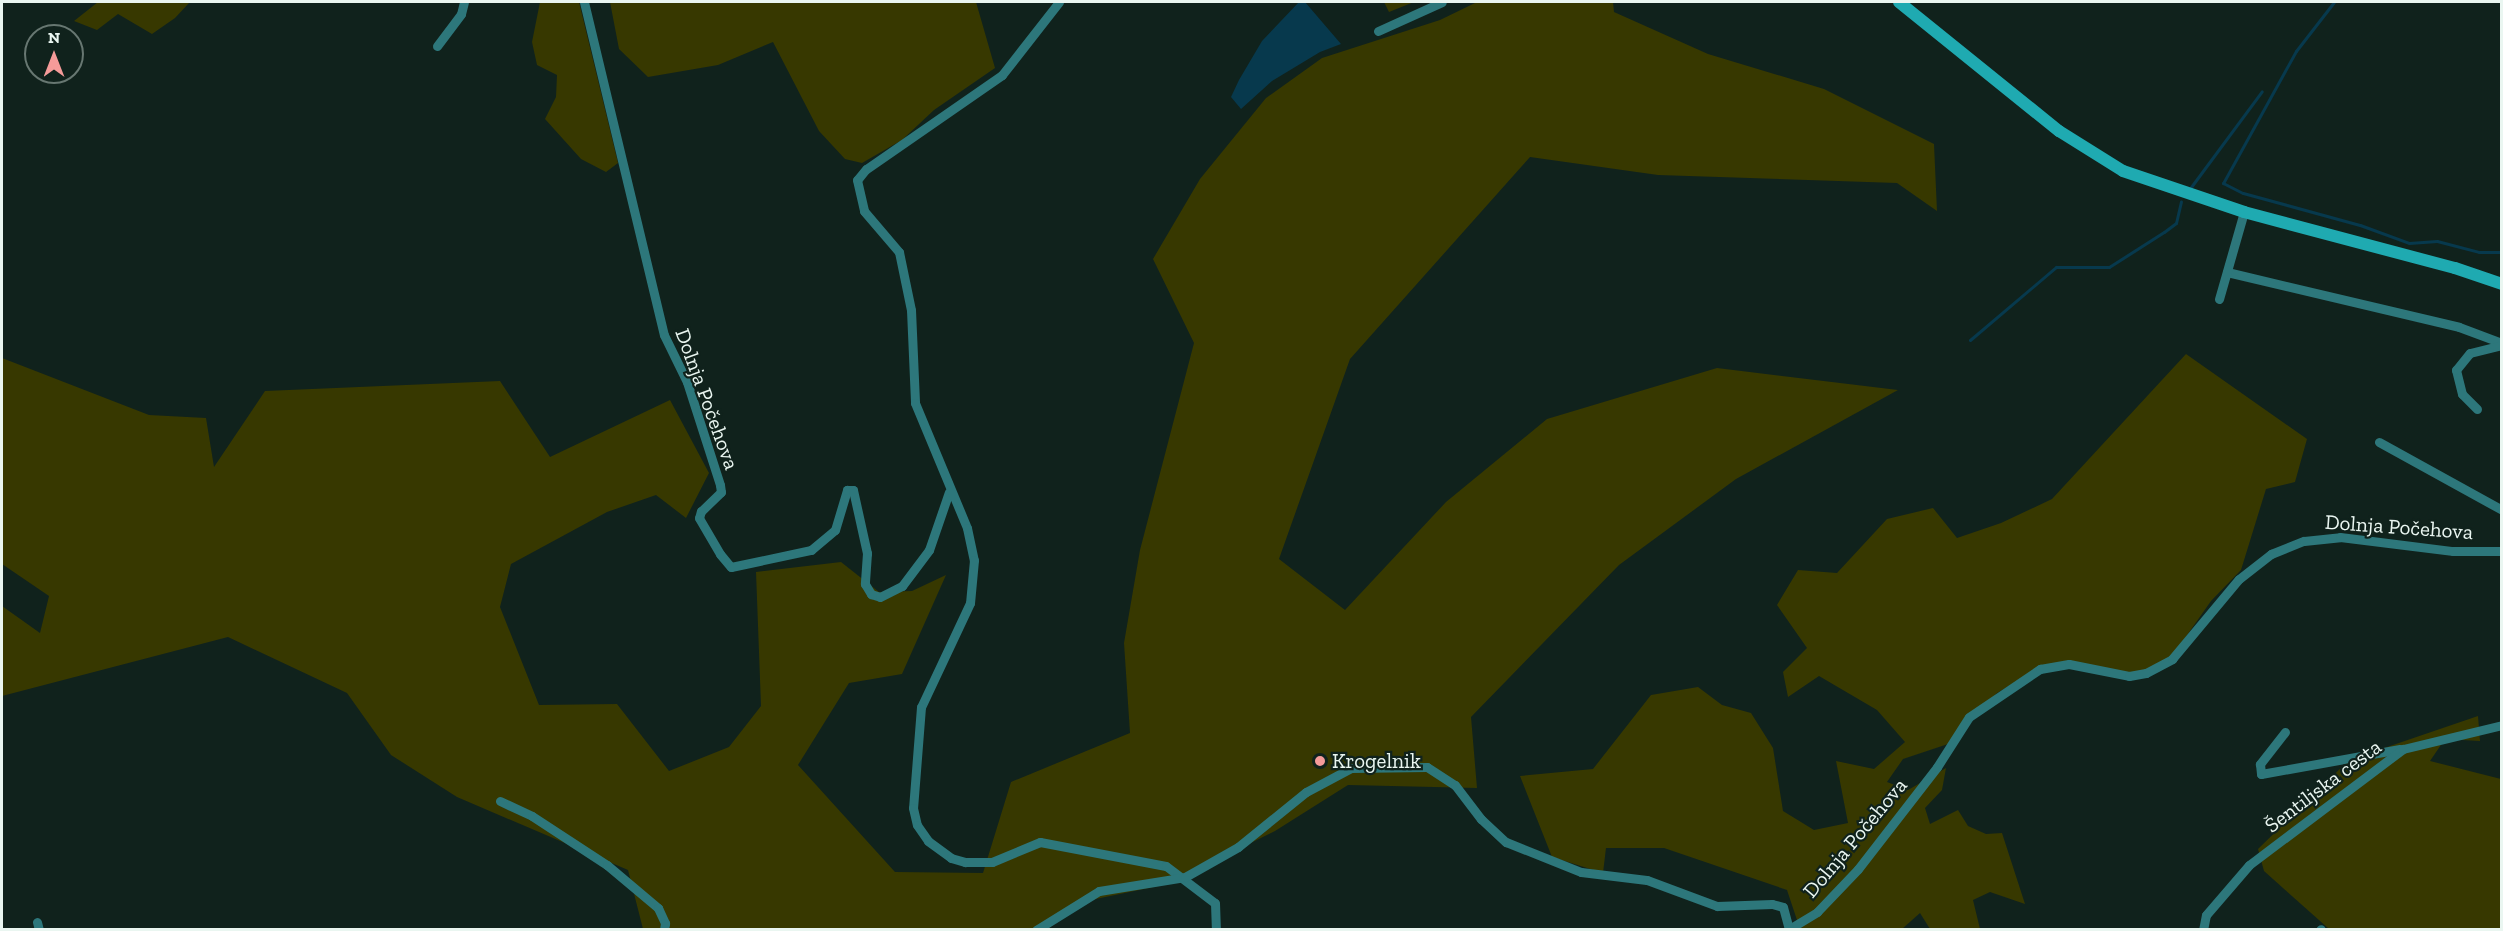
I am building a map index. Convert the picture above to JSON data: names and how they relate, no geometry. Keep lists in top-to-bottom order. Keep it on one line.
{"streets":{"street":["Dolnja Počehova","Šentiljska cesta"]},"places":["Krogelnik"],"north":"top"}
